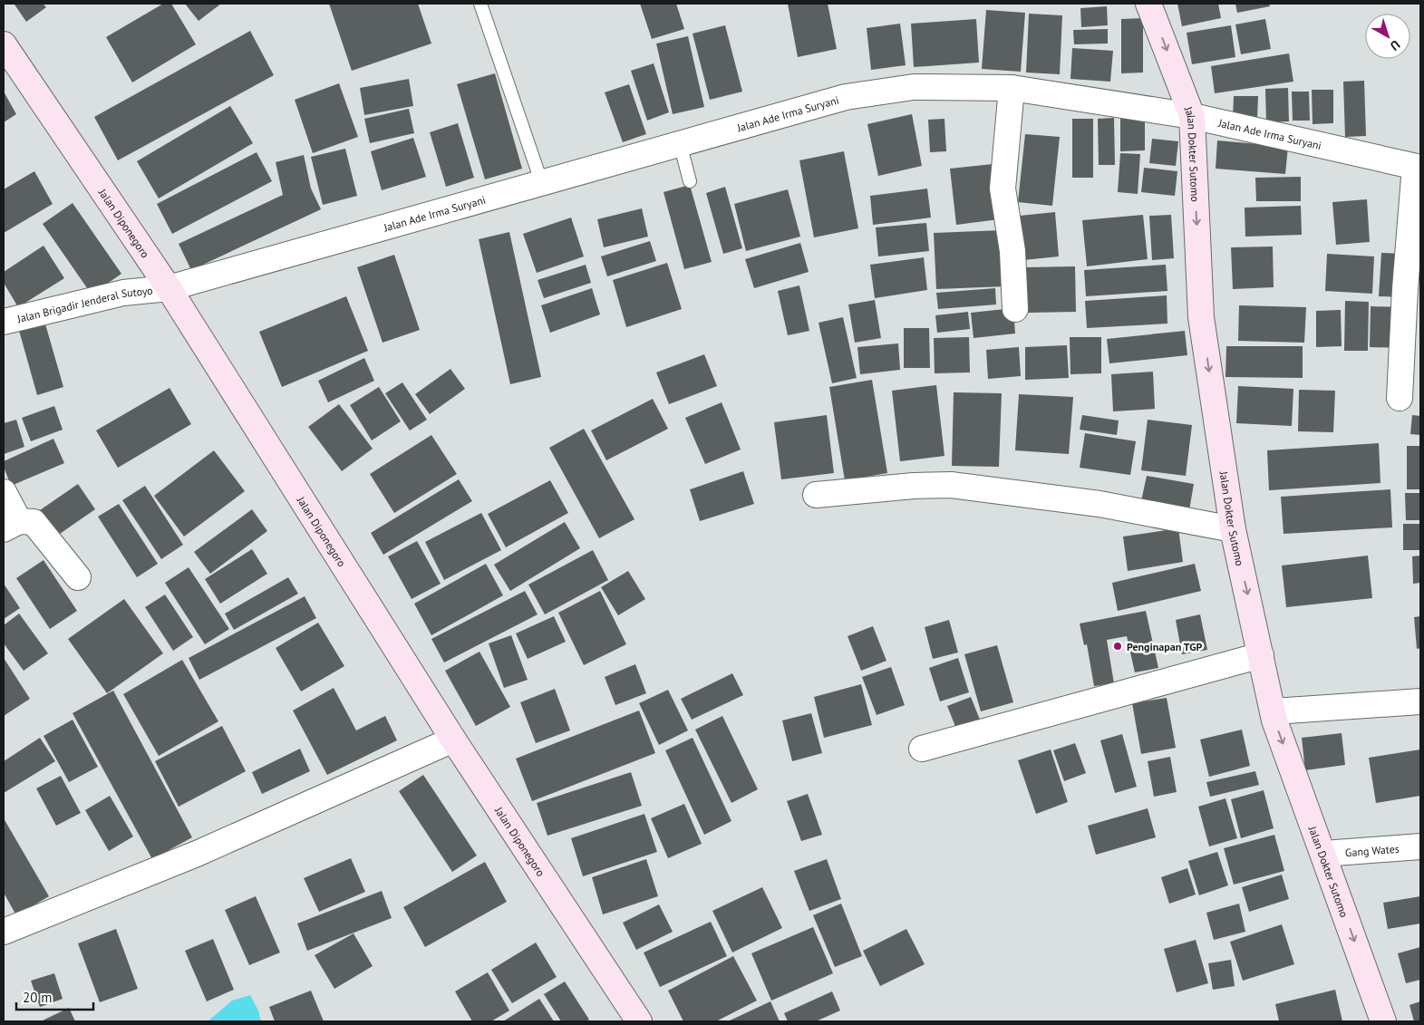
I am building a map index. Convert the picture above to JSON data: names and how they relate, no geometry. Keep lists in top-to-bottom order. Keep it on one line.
{"streets":{"main road":["Jalan Dokter Sutomo","Jalan Diponegoro"],"street":["Jalan Ade Irma Suryani","Jalan Brigadir Jenderal Sutoyo","Gang Wates"]},"crossings":[["Jalan Ade Irma Suryani","Jalan Dokter Sutomo"],["Jalan Ade Irma Suryani","Jalan Diponegoro"],["Jalan Ade Irma Suryani","Jalan Brigadir Jenderal Sutoyo"],["Jalan Dokter Sutomo","Gang Wates"],["Jalan Diponegoro","Jalan Brigadir Jenderal Sutoyo"]],"one_way":["Jalan Dokter Sutomo"],"places":["Penginapan TGP"],"scale_bar":"20 m","north":"bottom right"}
